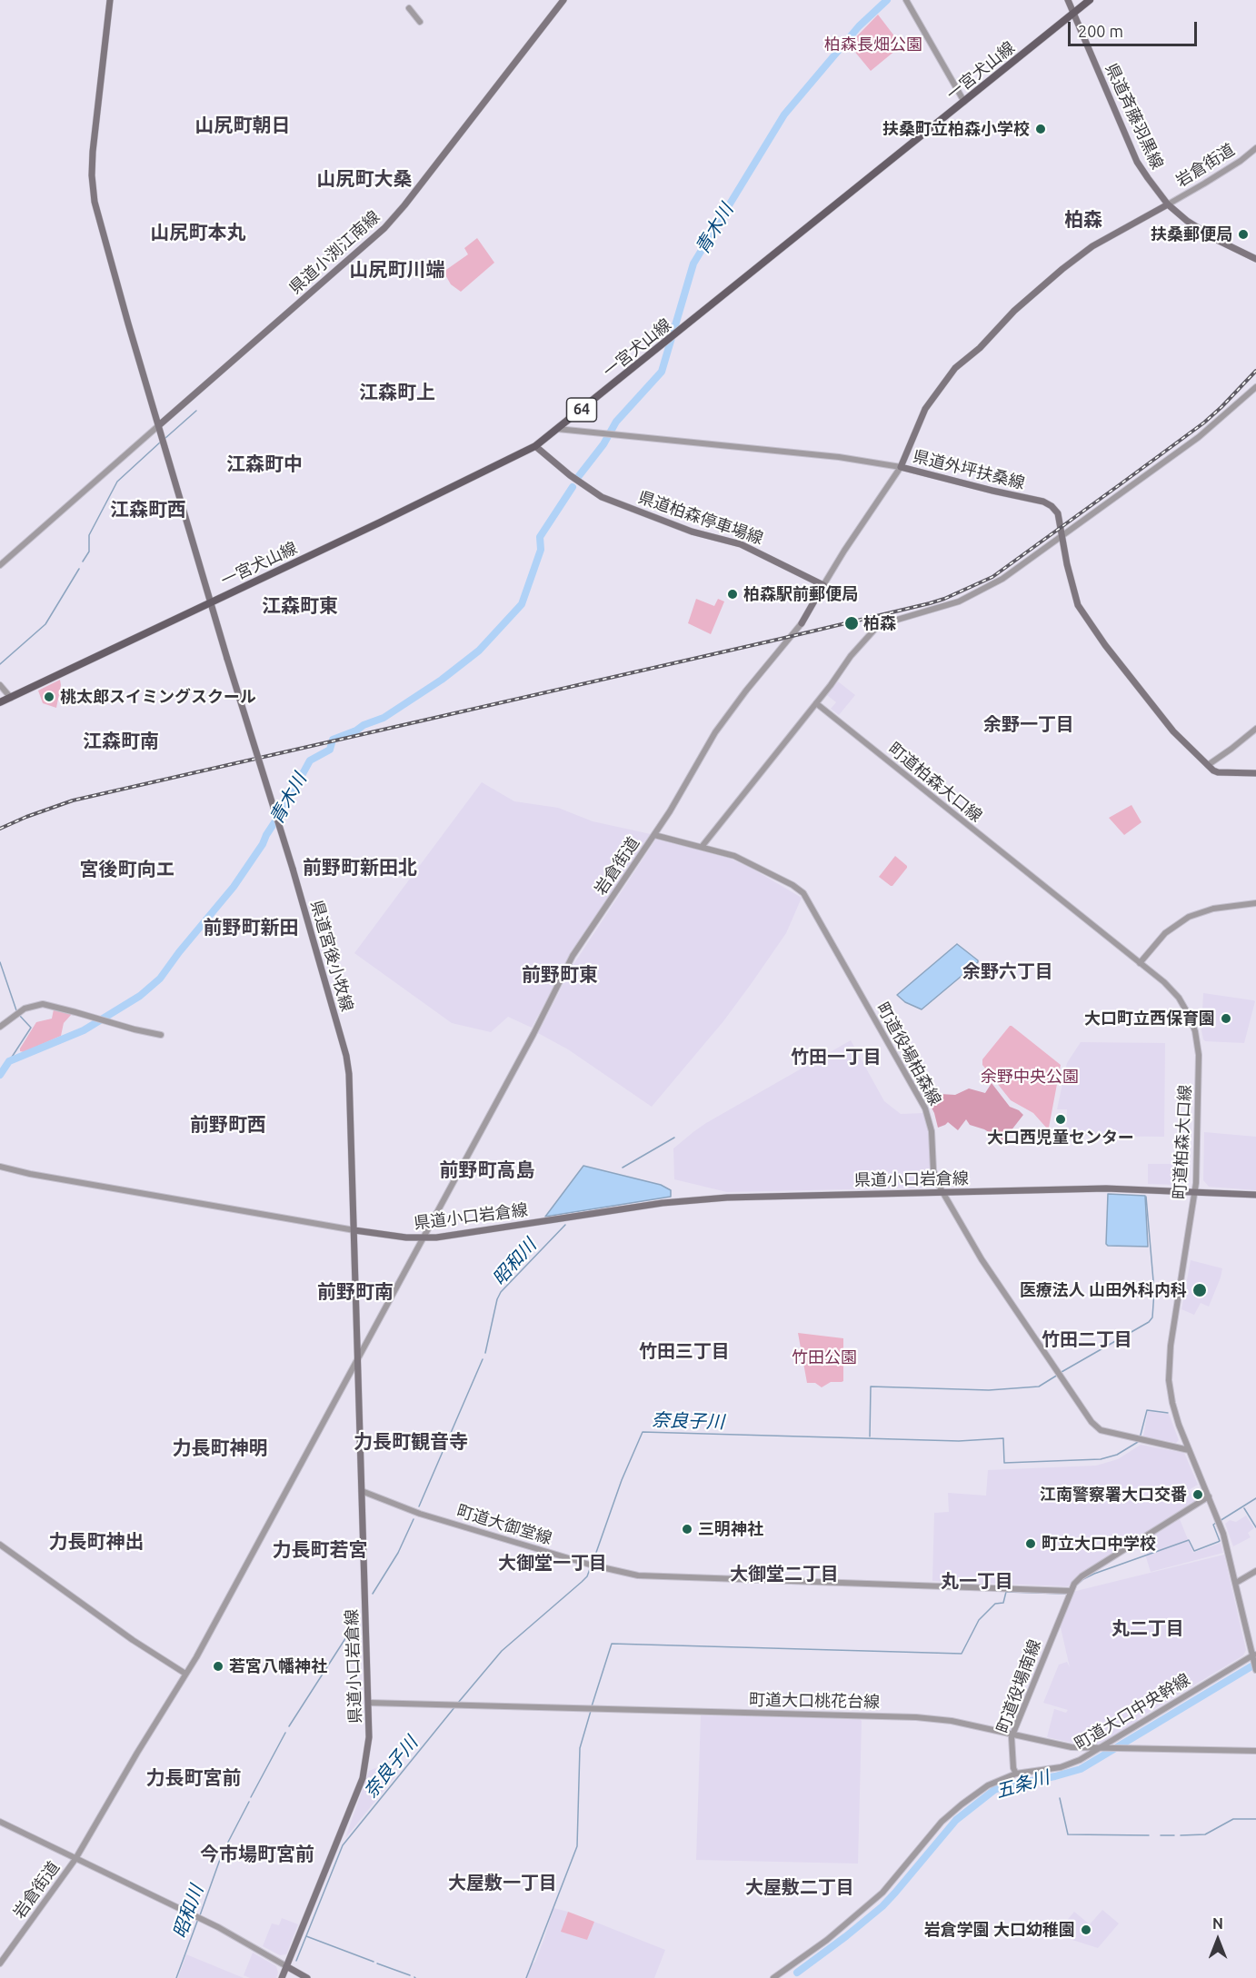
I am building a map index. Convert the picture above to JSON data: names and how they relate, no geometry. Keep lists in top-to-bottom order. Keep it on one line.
{"streets":{"main road":["一宮犬山線","県道斉藤羽黒線","県道小渕江南線","64","県道外坪扶桑線","県道柏森停車場線","県道宮後小牧線","県道小口岩倉線"],"street":["岩倉街道","町道柏森大口線","町道役場柏森線","町道大御堂線","町道役場南線","町道大口桃花台線","町道大口中央幹線"]},"crossings":[["一宮犬山線","県道斉藤羽黒線"],["一宮犬山線","県道柏森停車場線"],["一宮犬山線","県道宮後小牧線"],["県道斉藤羽黒線","岩倉街道"],["県道斉藤羽黒線","県道外坪扶桑線"],["岩倉街道","県道外坪扶桑線"],["岩倉街道","県道小口岩倉線"],["町道柏森大口線","町道役場柏森線"],["町道柏森大口線","県道小口岩倉線"],["町道柏森大口線","町道役場南線"],["町道柏森大口線","町道大口中央幹線"],["県道宮後小牧線","県道小口岩倉線"],["町道役場柏森線","県道小口岩倉線"],["県道小口岩倉線","町道大御堂線"],["県道小口岩倉線","町道大口桃花台線"],["町道大御堂線","町道役場南線"],["町道役場南線","町道大口桃花台線"],["町道役場南線","町道大口中央幹線"],["町道大口桃花台線","町道大口中央幹線"]],"districts":["山尻町朝日","山尻町大桑","柏森","山尻町本丸","山尻町川端","江森町上","江森町中","江森町西","江森町東","余野一丁目","江森町南","前野町新田北","宮後町向エ","前野町新田","余野六丁目","前野町東","竹田一丁目","前野町西","前野町高島","前野町南","竹田二丁目","竹田三丁目","力長町観音寺","力長町神明","力長町神出","力長町若宮","大御堂一丁目","大御堂二丁目","丸一丁目","丸二丁目","力長町宮前","今市場町宮前","大屋敷一丁目","大屋敷二丁目"],"water":["青木川","昭和川","奈良子川","五条川"],"parks":["柏森長畑公園","余野中央公園","竹田公園"],"places":["扶桑町立柏森小学校","扶桑郵便局","柏森駅前郵便局","柏森","桃太郎スイミングスクール","大口町立西保育園","大口西児童センター","医療法人 山田外科内科","江南警察署大口交番","三明神社","町立大口中学校","若宮八幡神社","岩倉学園 大口幼稚園"],"scale_bar":"200 m","north":"top"}
